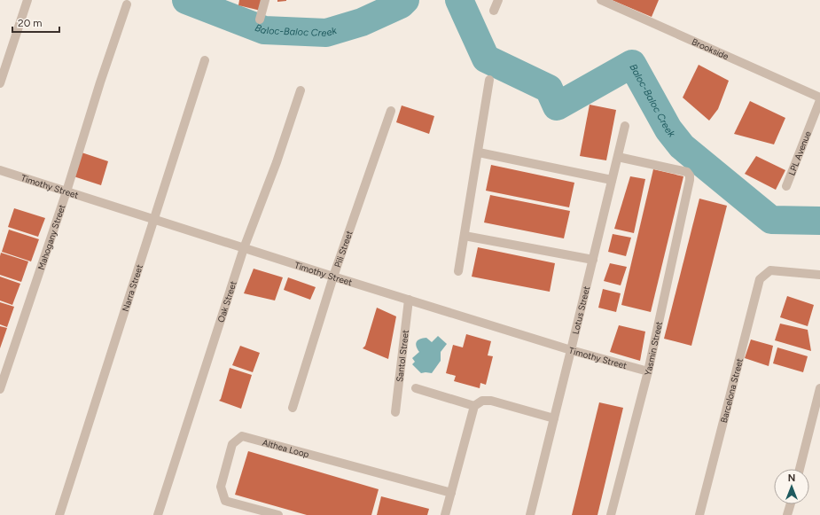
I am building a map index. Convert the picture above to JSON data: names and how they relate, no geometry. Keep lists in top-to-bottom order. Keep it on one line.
{"streets":{"street":["Brookside","LPL Avenue","Timothy Street","Mahogany Street","Pili Street","Narra Street","Oak Street","Lotus Street","Yasmin Street","Santol Street","Barcelona Street","Althea Loop"]},"crossings":[["Brookside","LPL Avenue"],["Timothy Street","Mahogany Street"],["Timothy Street","Pili Street"],["Timothy Street","Narra Street"],["Timothy Street","Oak Street"],["Timothy Street","Lotus Street"],["Timothy Street","Yasmin Street"],["Timothy Street","Santol Street"],["Lotus Street","Yasmin Street"]],"water":["Baloc-Baloc Creek"],"scale_bar":"20 m","north":"top"}
